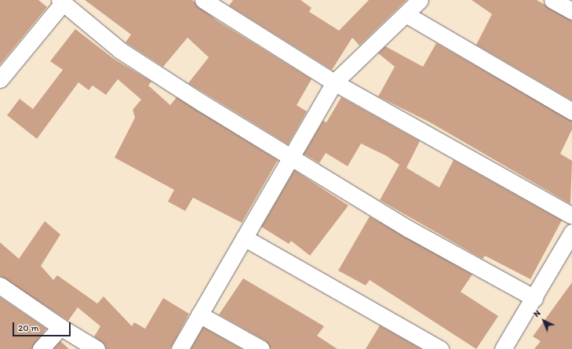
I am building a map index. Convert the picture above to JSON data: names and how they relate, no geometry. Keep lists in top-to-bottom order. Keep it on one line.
{"scale_bar":"20 m","north":"top left"}
